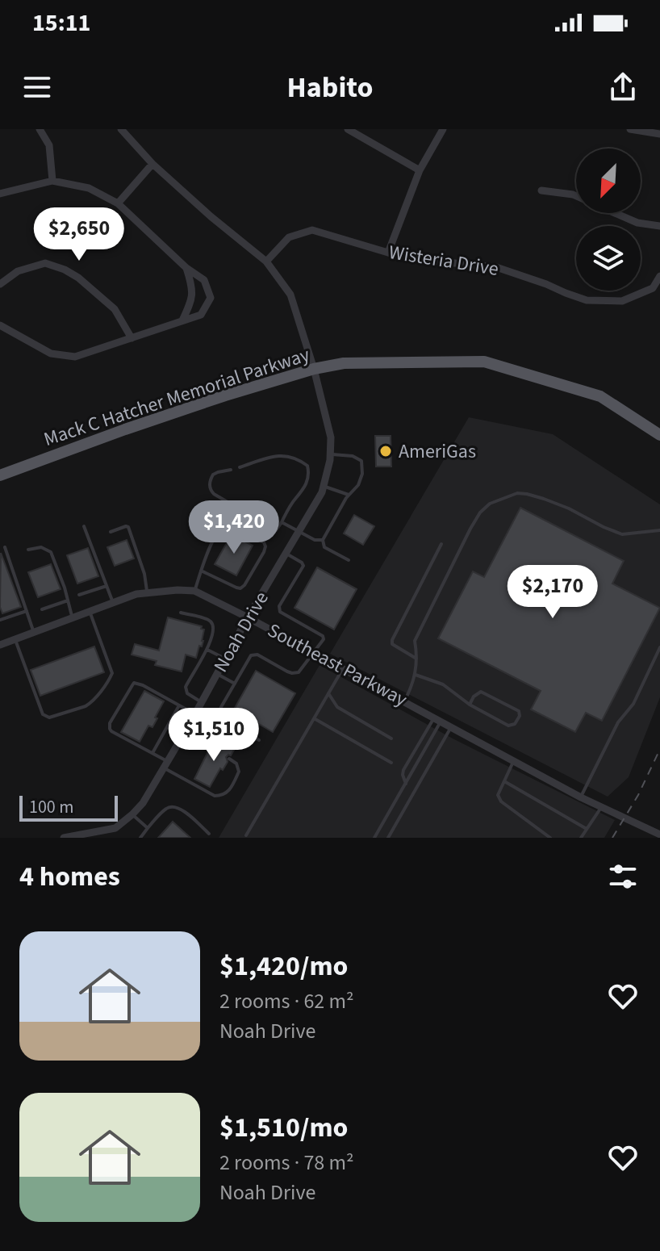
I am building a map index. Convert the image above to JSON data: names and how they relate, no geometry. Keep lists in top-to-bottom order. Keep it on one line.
{"streets":{"main road":["Mack C Hatcher Memorial Parkway"],"street":["Wisteria Drive","Noah Drive","Southeast Parkway"]},"crossings":[["Wisteria Drive","Noah Drive"],["Mack C Hatcher Memorial Parkway","Noah Drive"],["Noah Drive","Southeast Parkway"]],"places":["AmeriGas"],"scale_bar":"100 m","north":"bottom left","page":{"status":"15:11","header":"Habito","price":["$2,650","$1,420","$2,170","$1,510"],"scale":"100 m","heading":"4 homes","list":[{"name":"$1,420/mo","note":"2 rooms · 62 m² · Noah Drive"},{"name":"$1,510/mo","note":"2 rooms · 78 m² · Noah Drive"}]}}
